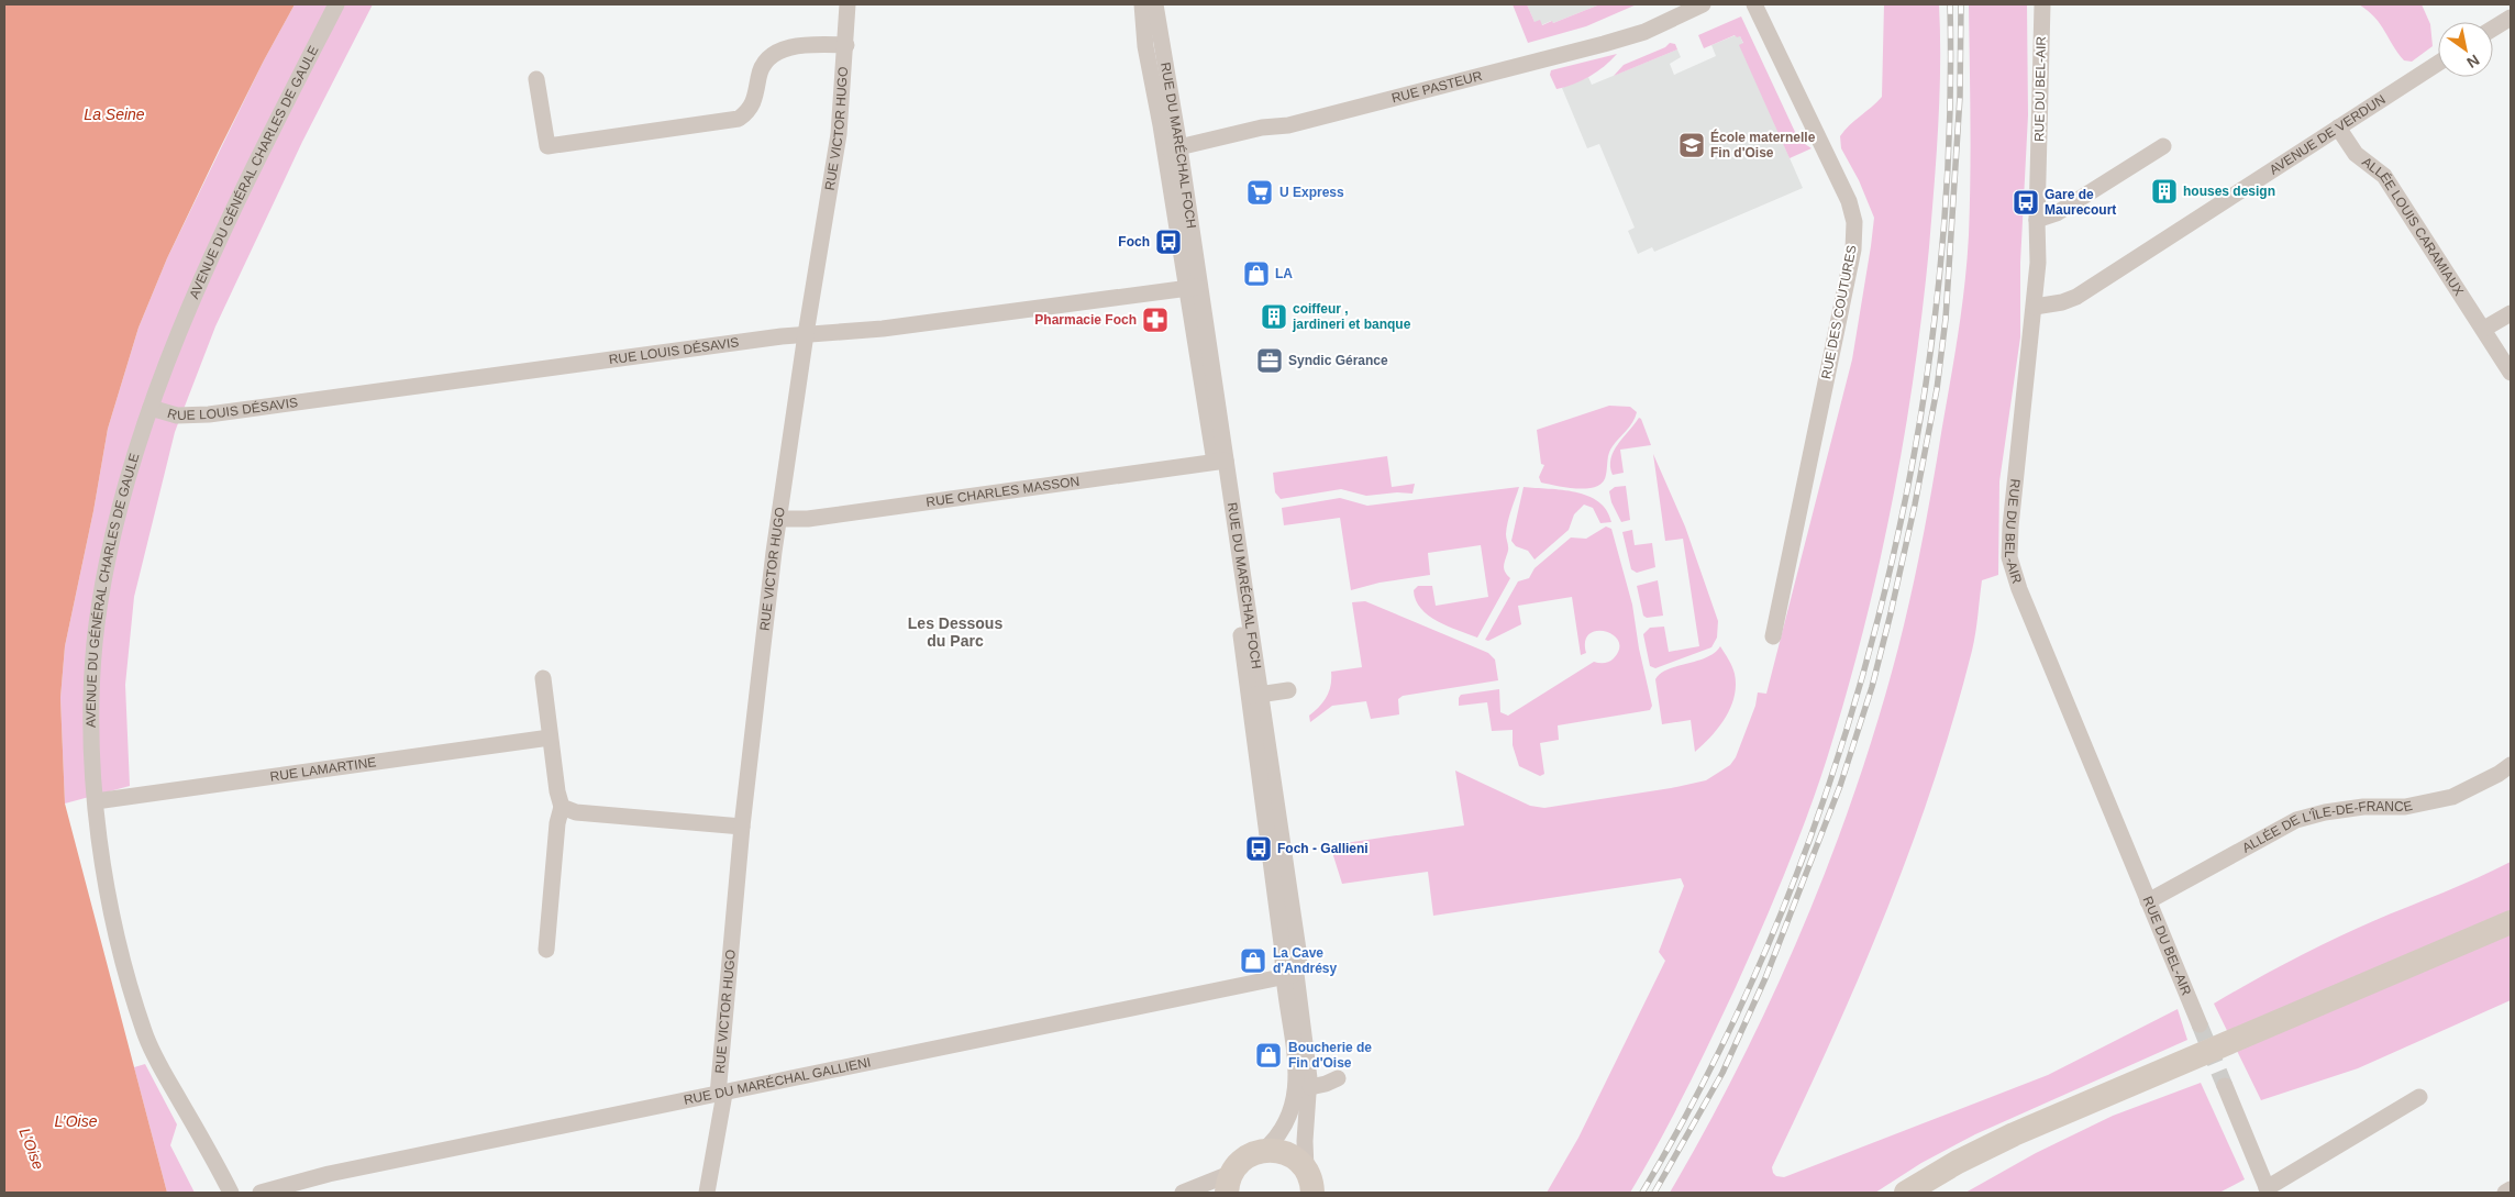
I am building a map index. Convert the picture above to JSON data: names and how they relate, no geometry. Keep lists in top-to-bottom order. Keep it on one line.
{"streets":{"street":["RUE PASTEUR","RUE DU BEL-AIR","RUE VICTOR HUGO","AVENUE DE VERDUN","RUE DU MARÉCHAL FOCH","AVENUE DU GÉNÉRAL CHARLES DE GAULE","ALLÉE LOUIS CARAMIAUX","RUE DES COUTURES","RUE LOUIS DÉSAVIS","RUE CHARLES MASSON","RUE LAMARTINE","ALLÉE DE L'ÎLE-DE-FRANCE","RUE DU MARÉCHAL GALLIENI"]},"crossings":[["RUE PASTEUR","RUE DU MARÉCHAL FOCH"],["RUE DU BEL-AIR","AVENUE DE VERDUN"],["RUE DU BEL-AIR","ALLÉE DE L'ÎLE-DE-FRANCE"],["RUE VICTOR HUGO","RUE LOUIS DÉSAVIS"],["RUE VICTOR HUGO","RUE CHARLES MASSON"],["RUE VICTOR HUGO","RUE DU MARÉCHAL GALLIENI"],["AVENUE DE VERDUN","ALLÉE LOUIS CARAMIAUX"],["RUE DU MARÉCHAL FOCH","RUE LOUIS DÉSAVIS"],["RUE DU MARÉCHAL FOCH","RUE CHARLES MASSON"],["RUE DU MARÉCHAL FOCH","RUE DU MARÉCHAL GALLIENI"],["AVENUE DU GÉNÉRAL CHARLES DE GAULE","RUE LOUIS DÉSAVIS"],["AVENUE DU GÉNÉRAL CHARLES DE GAULE","RUE LAMARTINE"]],"districts":["Les Dessous du Parc"],"water":["La Seine","L’Oise","L'Oise"],"places":{"school or university":["École maternelle Fin d'Oise"],"building":["houses design","coiffeur , jardineri et banque"],"supermarket":["U Express"],"bus stop":["Gare de Maurecourt","Foch","Foch - Gallieni"],"shop":["LA","La Cave d'Andrésy","Boucherie de Fin d'Oise"],"pharmacy":["Pharmacie Foch"],"office":["Syndic Gérance"]},"north":"bottom right"}
